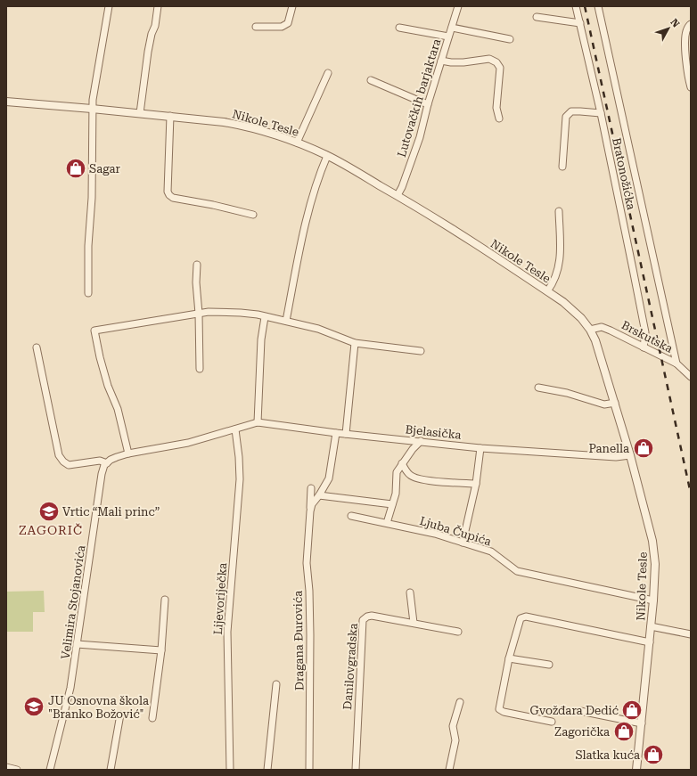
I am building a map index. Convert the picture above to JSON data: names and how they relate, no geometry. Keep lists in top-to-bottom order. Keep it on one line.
{"streets":{"street":["Lutovačkih barjaktara","Nikole Tesle","Bratonožićka","Brskutska","Bjelasička","Ljuba Čupića","Lijevoriječka","Velimira Stojanovića","Dragana Đurovića","Danilovgradska"]},"crossings":[["Lutovačkih barjaktara","Nikole Tesle"],["Nikole Tesle","Brskutska"],["Nikole Tesle","Bjelasička"],["Nikole Tesle","Ljuba Čupića"],["Bratonožićka","Brskutska"],["Bjelasička","Lijevoriječka"],["Bjelasička","Dragana Đurovića"]],"districts":["ZAGORIČ"],"places":{"shop":["Sagar","Panella","Gvožđara Dedić","Zagorička","Slatka kuća"],"school or university":["Vrtic “Mali princ”","JU Osnovna škola \"Branko Božović\""]},"north":"top right"}
